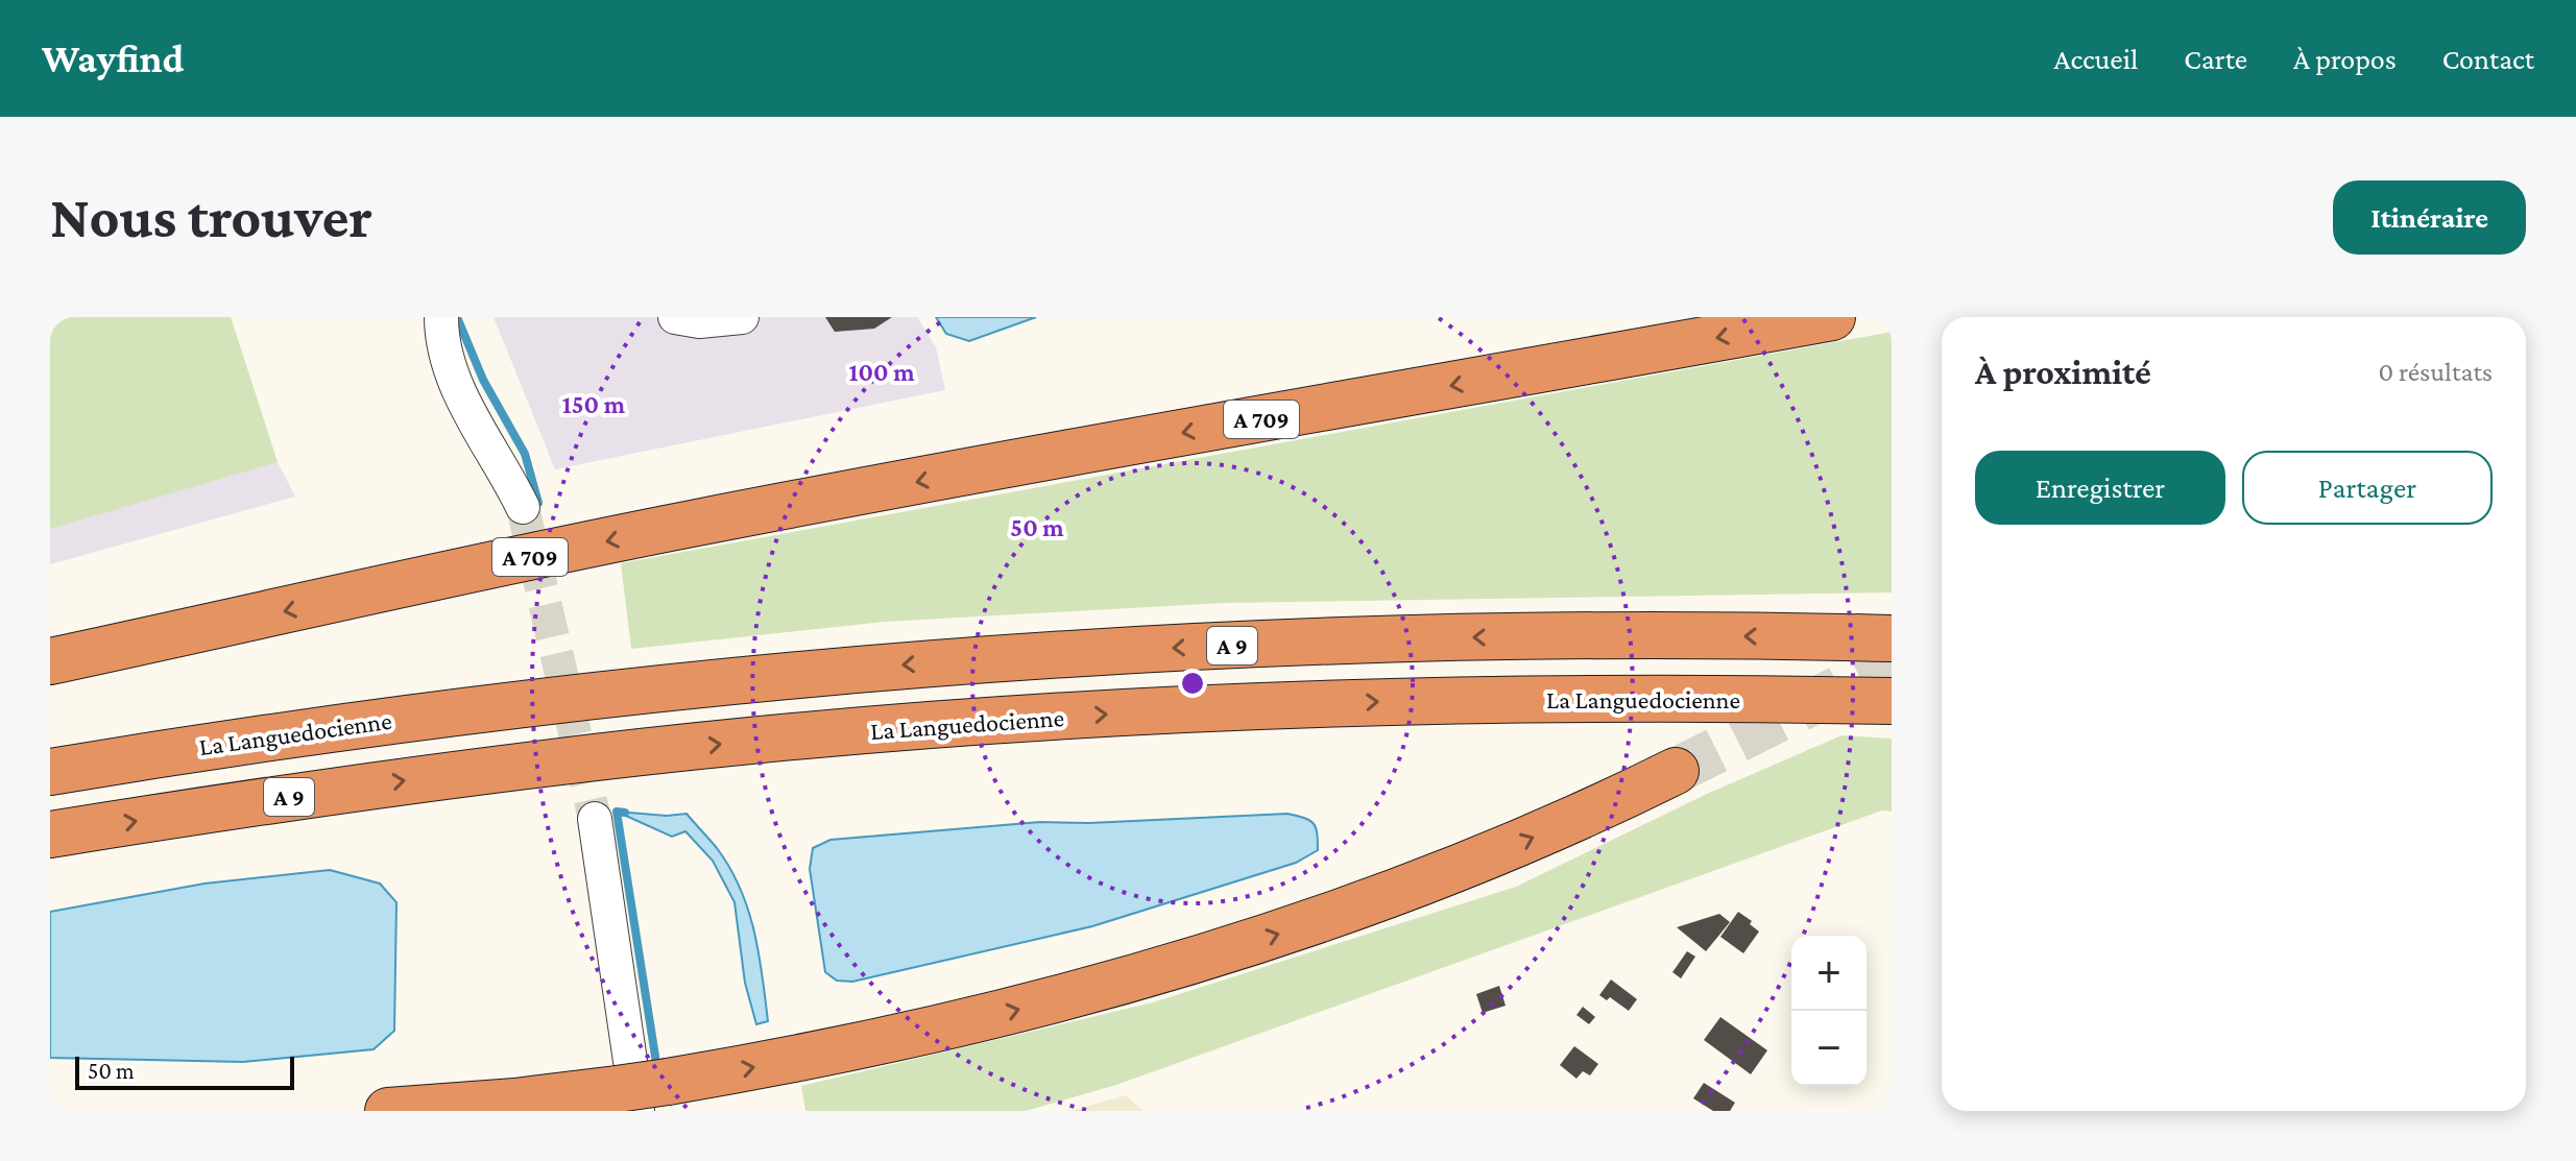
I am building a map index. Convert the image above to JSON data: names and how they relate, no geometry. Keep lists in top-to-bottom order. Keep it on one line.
{"streets":{"highway":["A 709","A 9","La Languedocienne"]},"scale_bar":"50 m","page":{"header":"Wayfind","nav":["Accueil","Carte","À propos","Contact"],"buttons":["Itinéraire",["Enregistrer","Partager"]],"title":"Nous trouver","heading":["À proximité","0 résultats"],"map_buttons":["+","−"],"scale":"50 m"},"rings":["100 m","150 m","50 m"]}
